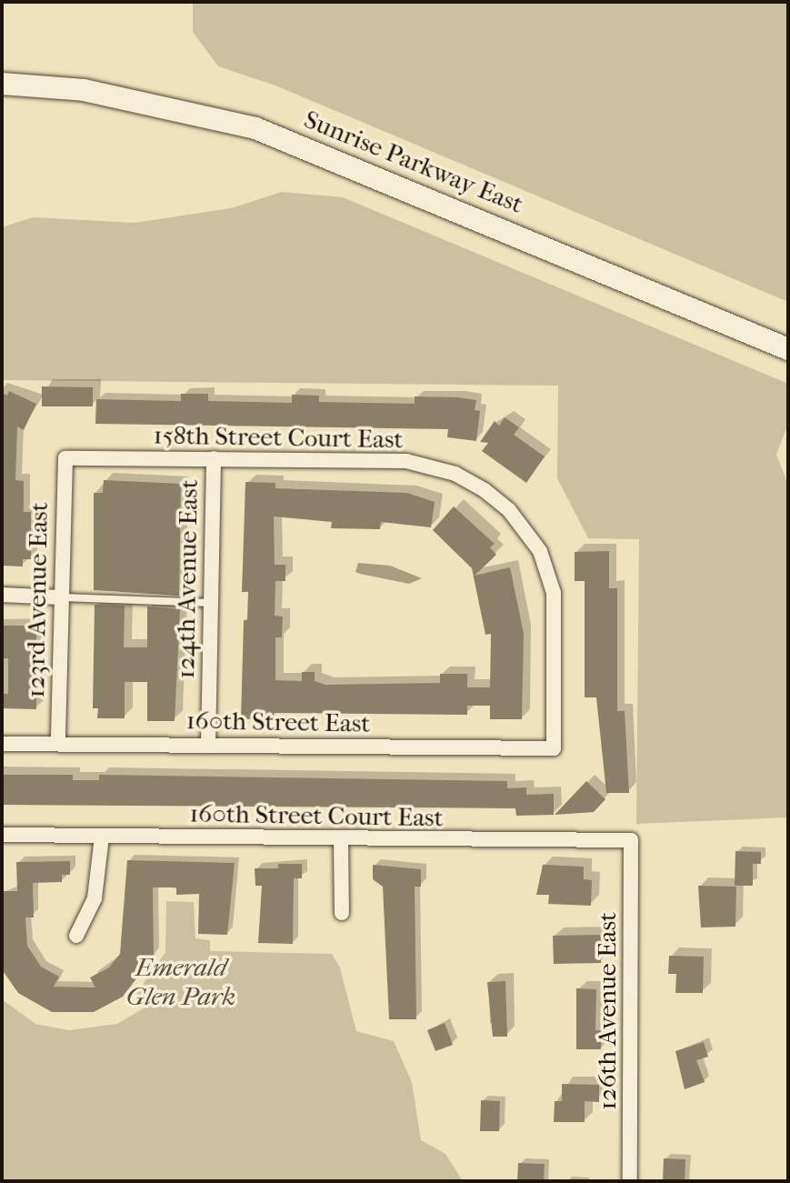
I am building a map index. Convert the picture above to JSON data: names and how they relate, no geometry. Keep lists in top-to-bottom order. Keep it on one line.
{"streets":{"street":["Sunrise Parkway East","158th Street Court East","124th Avenue East","123rd Avenue East","160th Street East","160th Street Court East","126th Avenue East"]},"crossings":[["158th Street Court East","124th Avenue East"],["158th Street Court East","123rd Avenue East"],["158th Street Court East","160th Street East"],["124th Avenue East","160th Street East"],["123rd Avenue East","160th Street East"],["160th Street Court East","126th Avenue East"]],"parks":["Emerald Glen Park"]}
